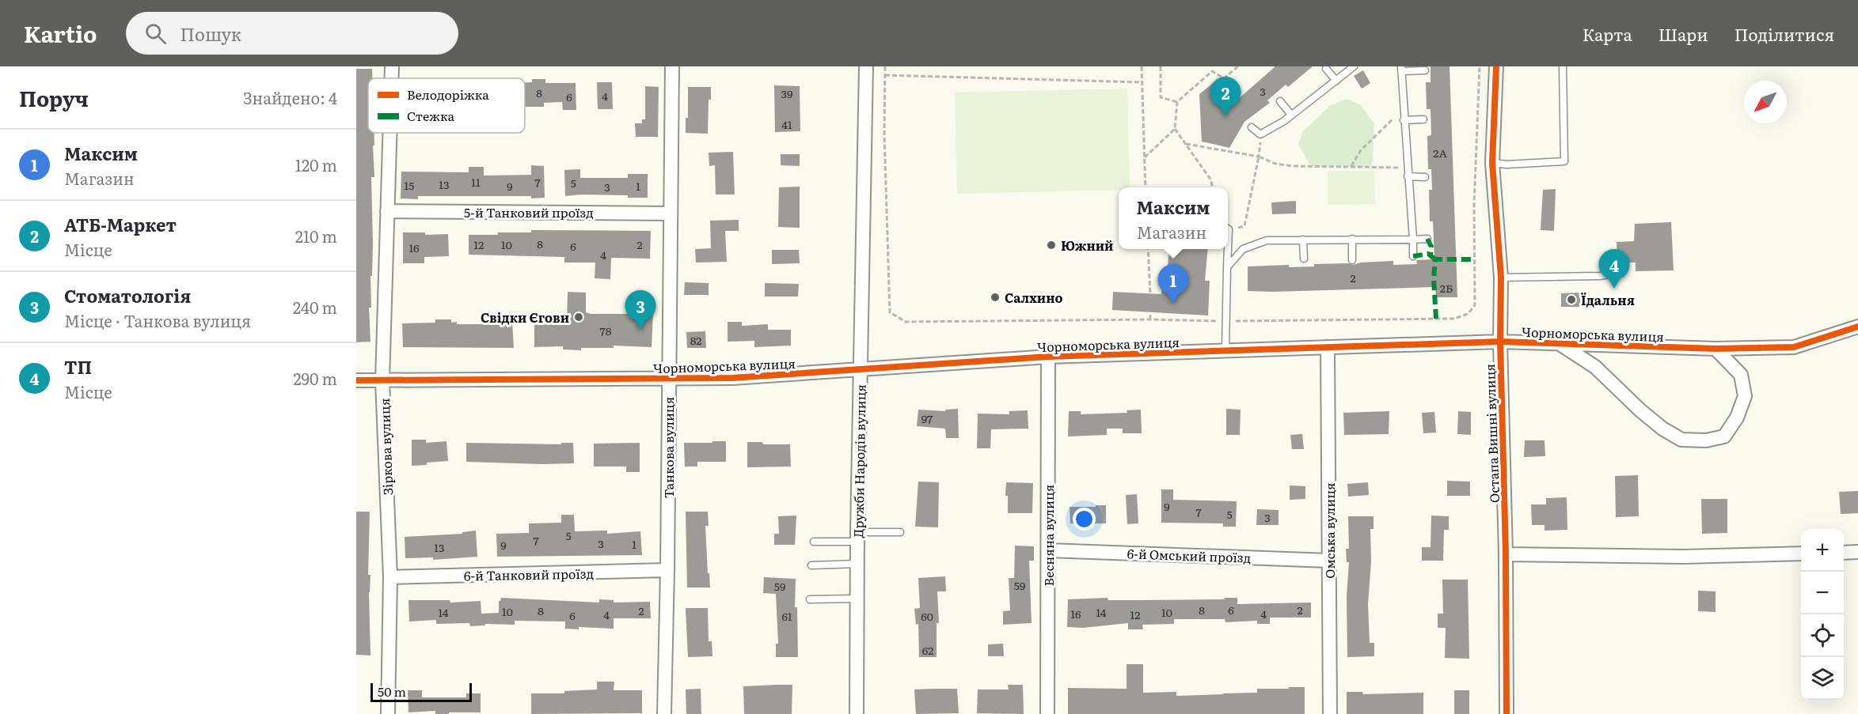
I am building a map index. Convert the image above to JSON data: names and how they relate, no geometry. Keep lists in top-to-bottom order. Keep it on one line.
{"streets":{"street":["5-й Танковий проїзд","Чорноморська вулиця","Остапа Вишні вулиця","Зіркова вулиця","Танкова вулиця","Дружби Народів вулиця","Омська вулиця","Весняна вулиця","6-й Омський проїзд","6-й Танковий проїзд"]},"crossings":[["5-й Танковий проїзд","Зіркова вулиця"],["5-й Танковий проїзд","Танкова вулиця"],["Чорноморська вулиця","Остапа Вишні вулиця"],["Чорноморська вулиця","Зіркова вулиця"],["Чорноморська вулиця","Танкова вулиця"],["Чорноморська вулиця","Дружби Народів вулиця"],["Чорноморська вулиця","Омська вулиця"],["Чорноморська вулиця","Весняна вулиця"],["Зіркова вулиця","6-й Танковий проїзд"],["Танкова вулиця","6-й Танковий проїзд"],["Омська вулиця","6-й Омський проїзд"],["Весняна вулиця","6-й Омський проїзд"]],"places":["Южний","Салхино","Їдальня","Свідки Єгови"],"house_numbers":["3","8","39","4","6","41","2А","11","7","5","13","15","9","1","3","8","12","10","2","6","16","4","2","2Б","78","82","97","9","7","5","3","5","7","3","1","9","13","59","59","8","6","2","8","2","10","14","14","10","16","4","4","12","6","61","60","62"],"legend":["Велодоріжка","Стежка"],"scale_bar":"50 m","north":"bottom left","page":{"header":"Kartio","search":"Пошук","nav":["Карта","Шари","Поділитися"],"heading":["Поруч","Знайдено: 4"],"pins":["2","4","1","3"],"list":[{"mark":"1","name":"Максим","note":"Магазин","value":"120 m"},{"mark":"2","name":"АТБ-Маркет","note":"Місце","value":"210 m"},{"mark":"3","name":"Стоматологія","note":"Місце · Танкова вулиця","value":"240 m"},{"mark":"4","name":"ТП","note":"Місце","value":"290 m"}],"popup":["Максим","Магазин"],"map_buttons":["+","−"],"scale":"50 m"}}
